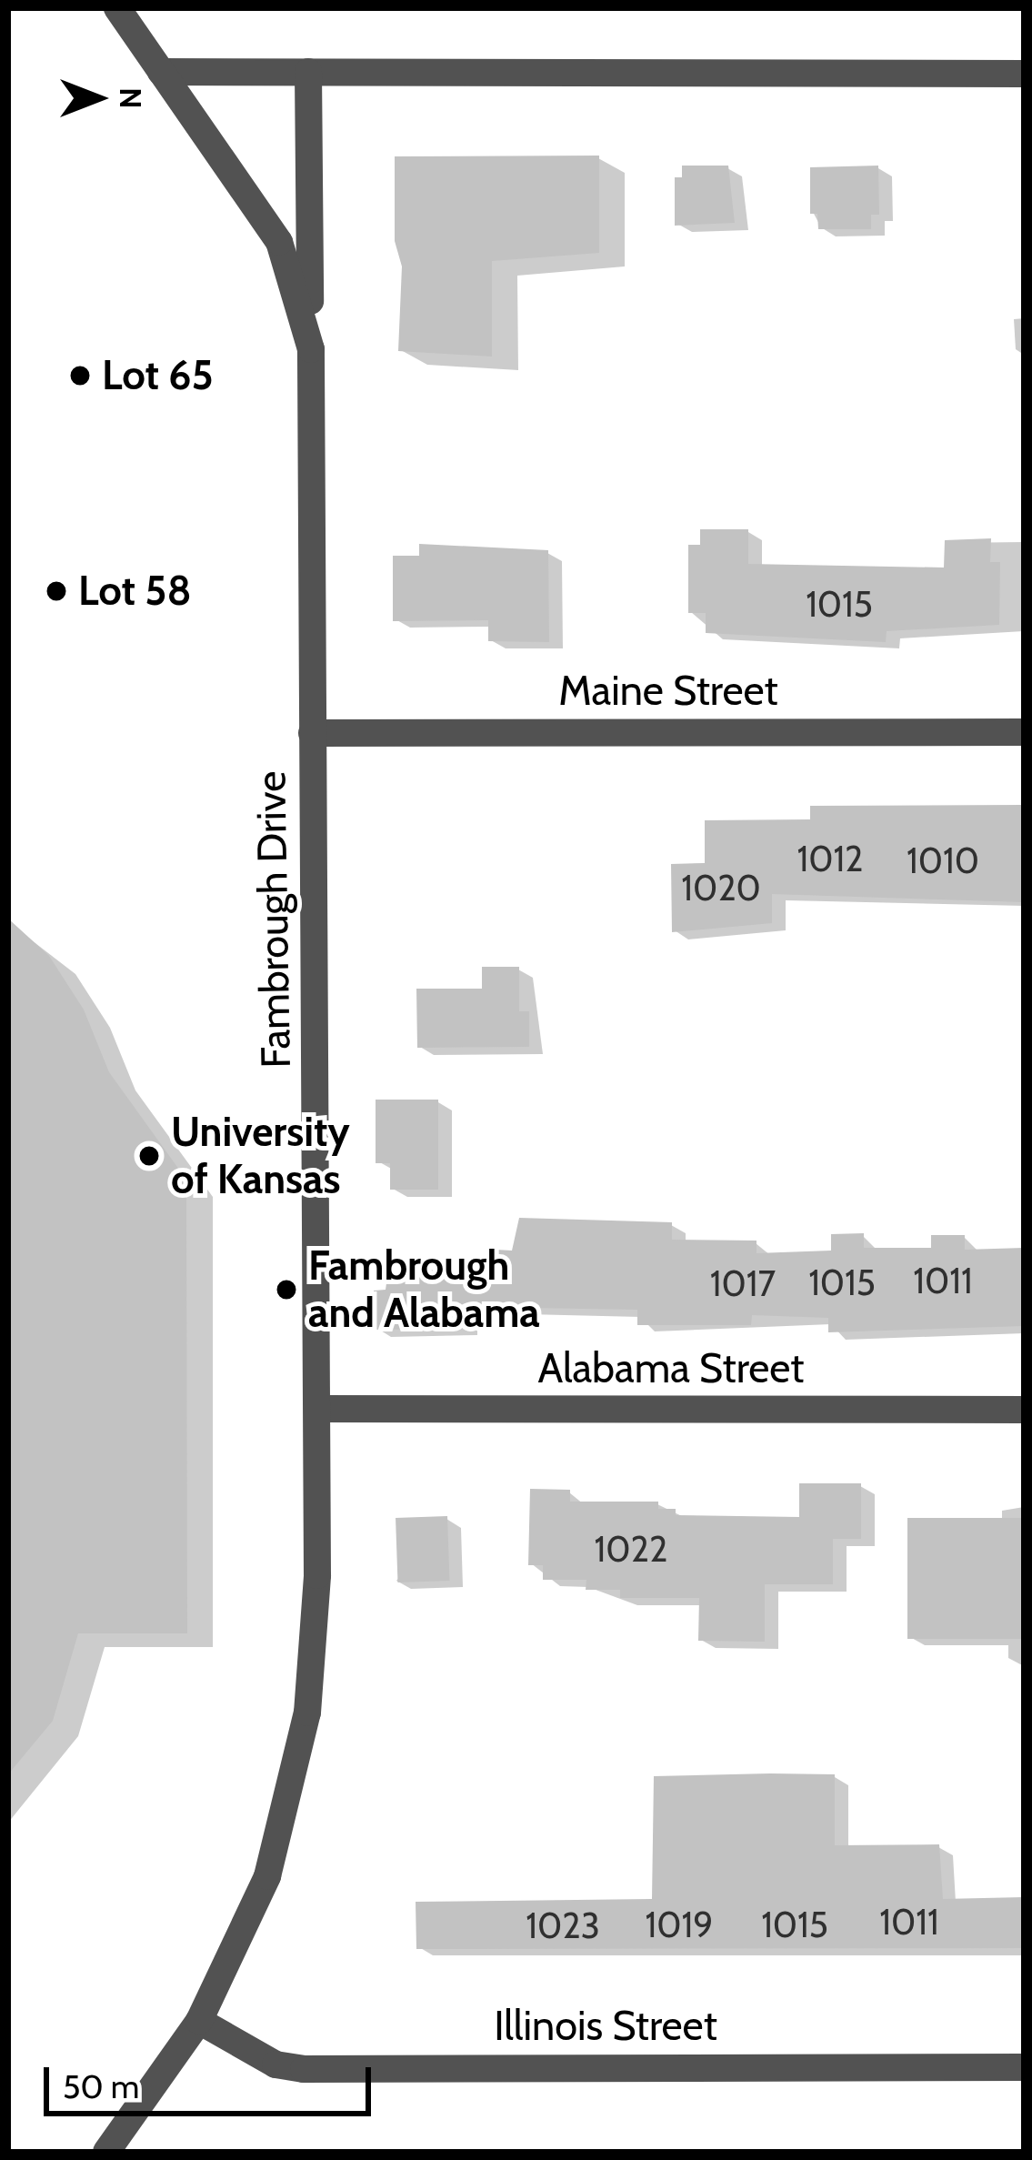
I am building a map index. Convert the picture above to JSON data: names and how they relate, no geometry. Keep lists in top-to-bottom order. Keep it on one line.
{"streets":{"street":["Maine Street","Fambrough Drive","Alabama Street","Illinois Street"]},"crossings":[["Maine Street","Fambrough Drive"],["Fambrough Drive","Alabama Street"],["Fambrough Drive","Illinois Street"]],"places":["Lot 65","Lot 58","University of Kansas","Fambrough and Alabama"],"house_numbers":["1015","1012","1010","1020","1011","1015","1017","1022","1011","1019","1015","1023"],"scale_bar":"50 m","north":"right"}
